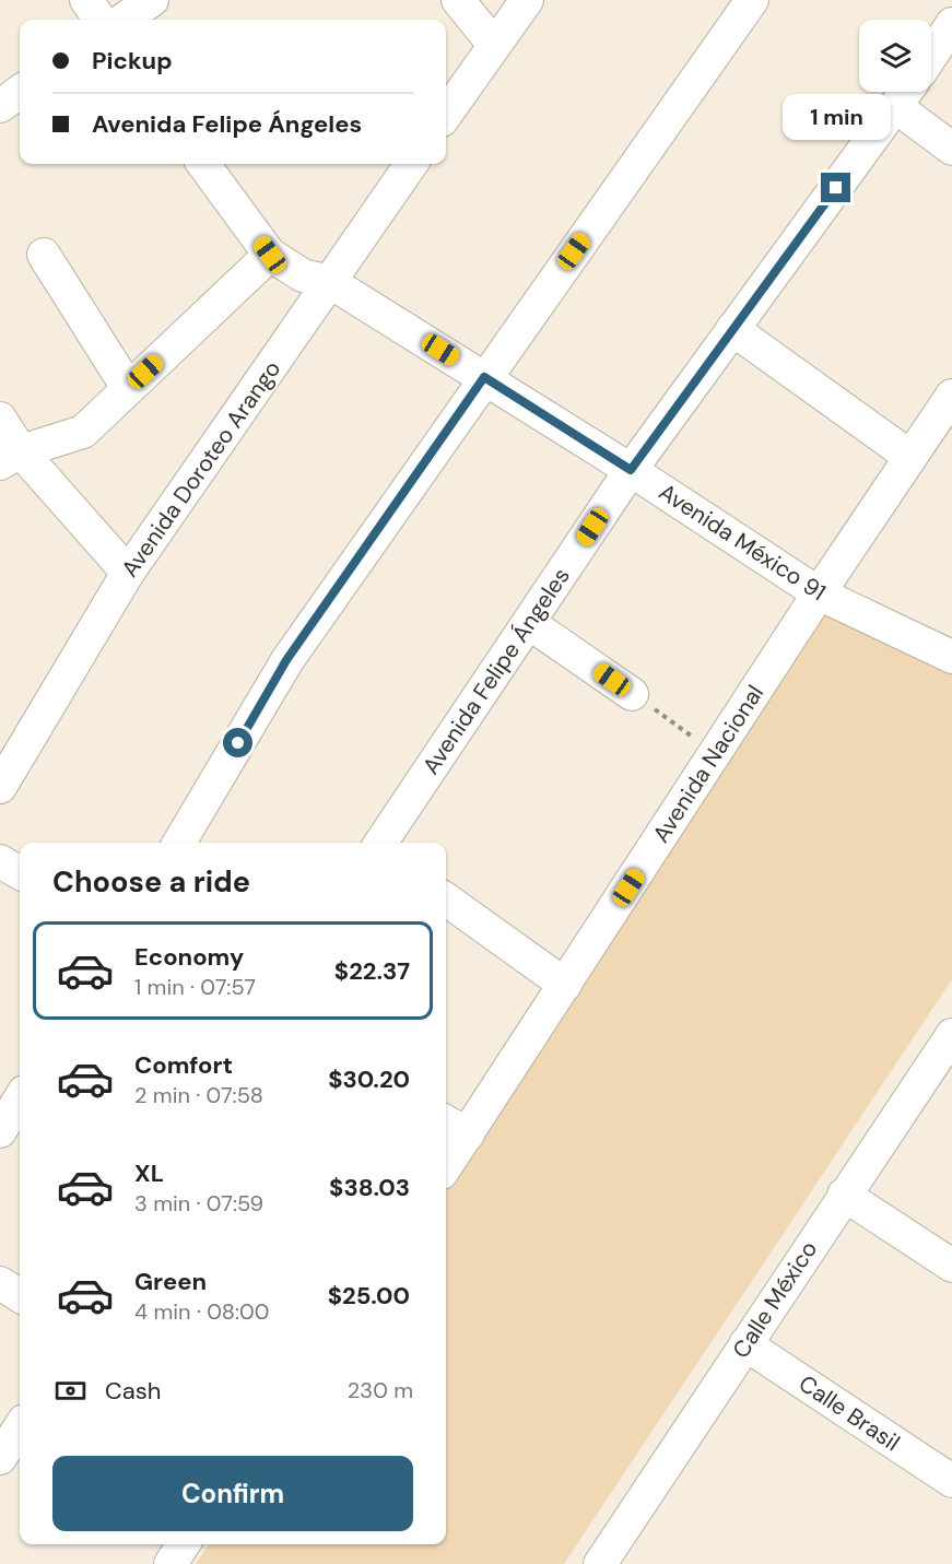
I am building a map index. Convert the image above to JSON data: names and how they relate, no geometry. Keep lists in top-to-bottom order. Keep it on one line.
{"streets":{"street":["Avenida Doroteo Arango","Avenida México 91","Avenida Felipe Ángeles","Avenida Nacional","Calle México","Calle Brasil"]},"crossings":[["Avenida Doroteo Arango","Avenida México 91"],["Avenida México 91","Avenida Felipe Ángeles"],["Avenida México 91","Avenida Nacional"],["Calle México","Calle Brasil"]],"page":{"banner":["Pickup","Avenida Felipe Ángeles"],"bubble":"1 min","heading":"Choose a ride","list":[{"name":"Economy","note":"1 min · 07:57","value":"$22.37"},{"name":"Comfort","note":"2 min · 07:58","value":"$30.20"},{"name":"XL","note":"3 min · 07:59","value":"$38.03"},{"name":"Green","note":"4 min · 08:00","value":"$25.00"}],"pay":["Cash","230 m"],"buttons":"Confirm"}}
